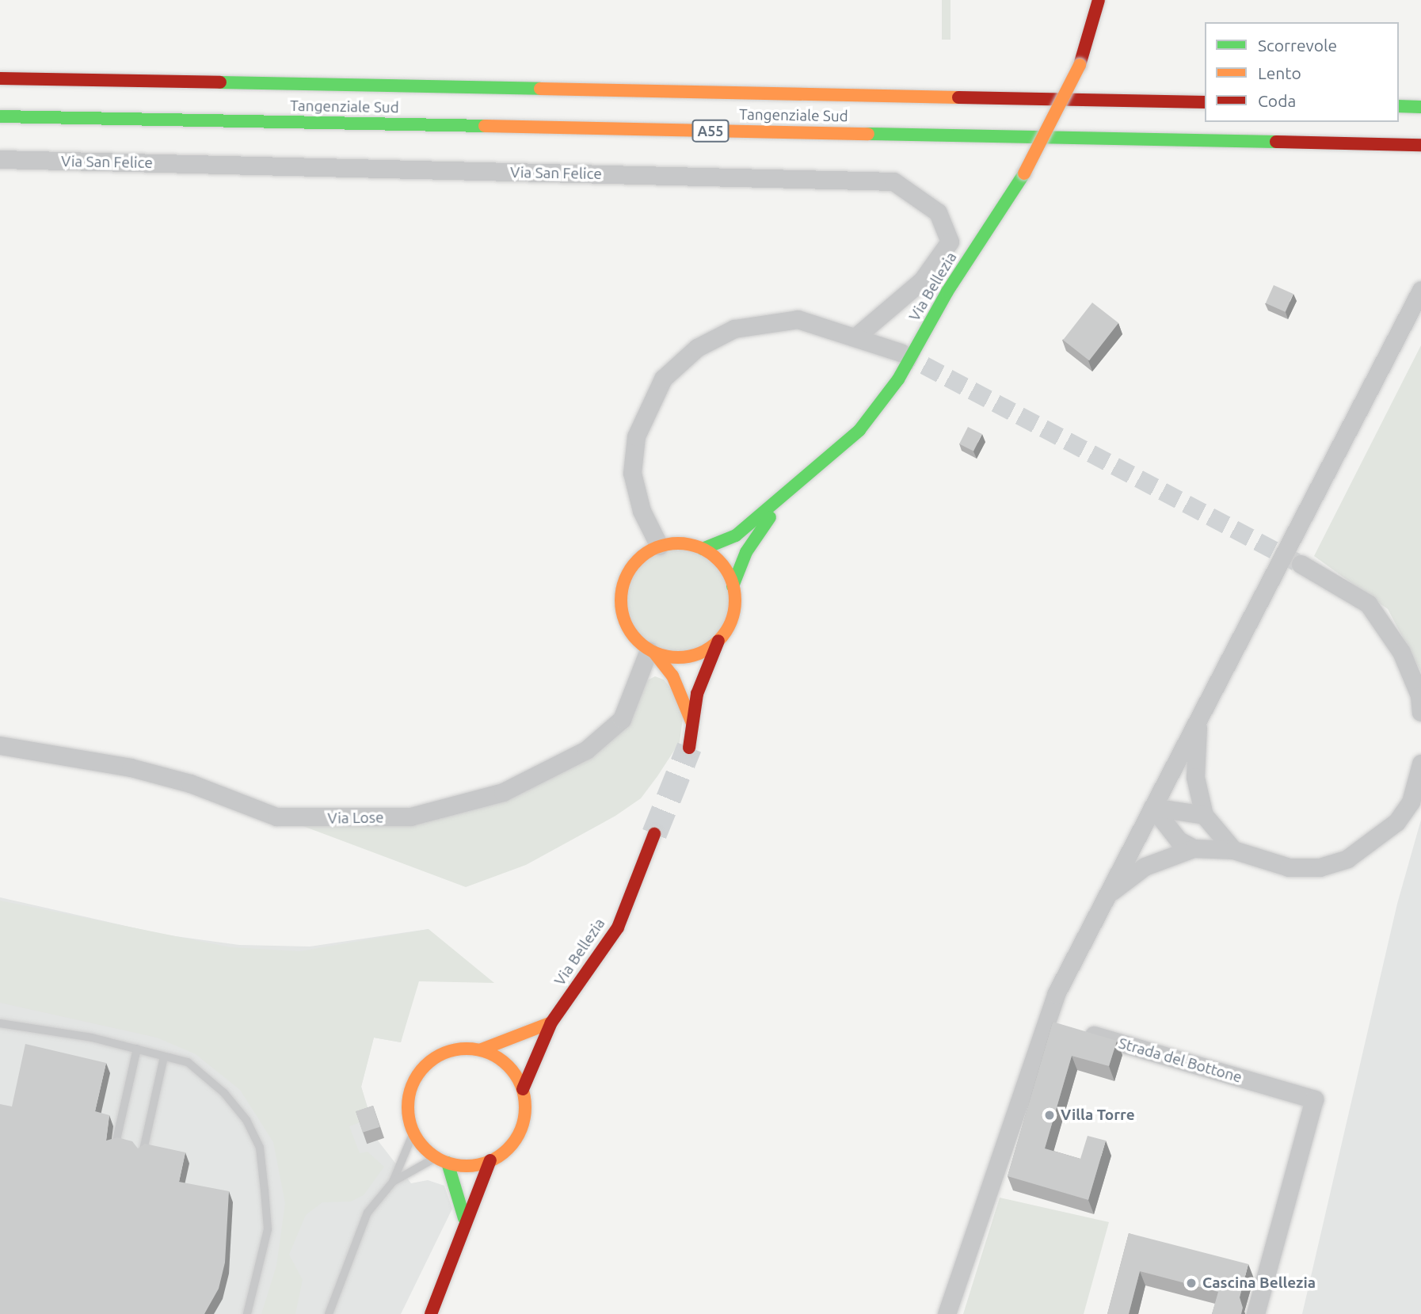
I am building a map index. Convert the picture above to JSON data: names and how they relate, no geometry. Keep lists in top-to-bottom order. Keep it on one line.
{"streets":{"main road":["Tangenziale Sud","A55","Via Bellezia"],"street":["Via San Felice","Via Lose","Strada del Bottone"]},"crossings":[["Via Bellezia","Via Lose"]],"places":["Villa Torre","Cascina Bellezia"],"legend":["Scorrevole","Lento","Coda"]}
